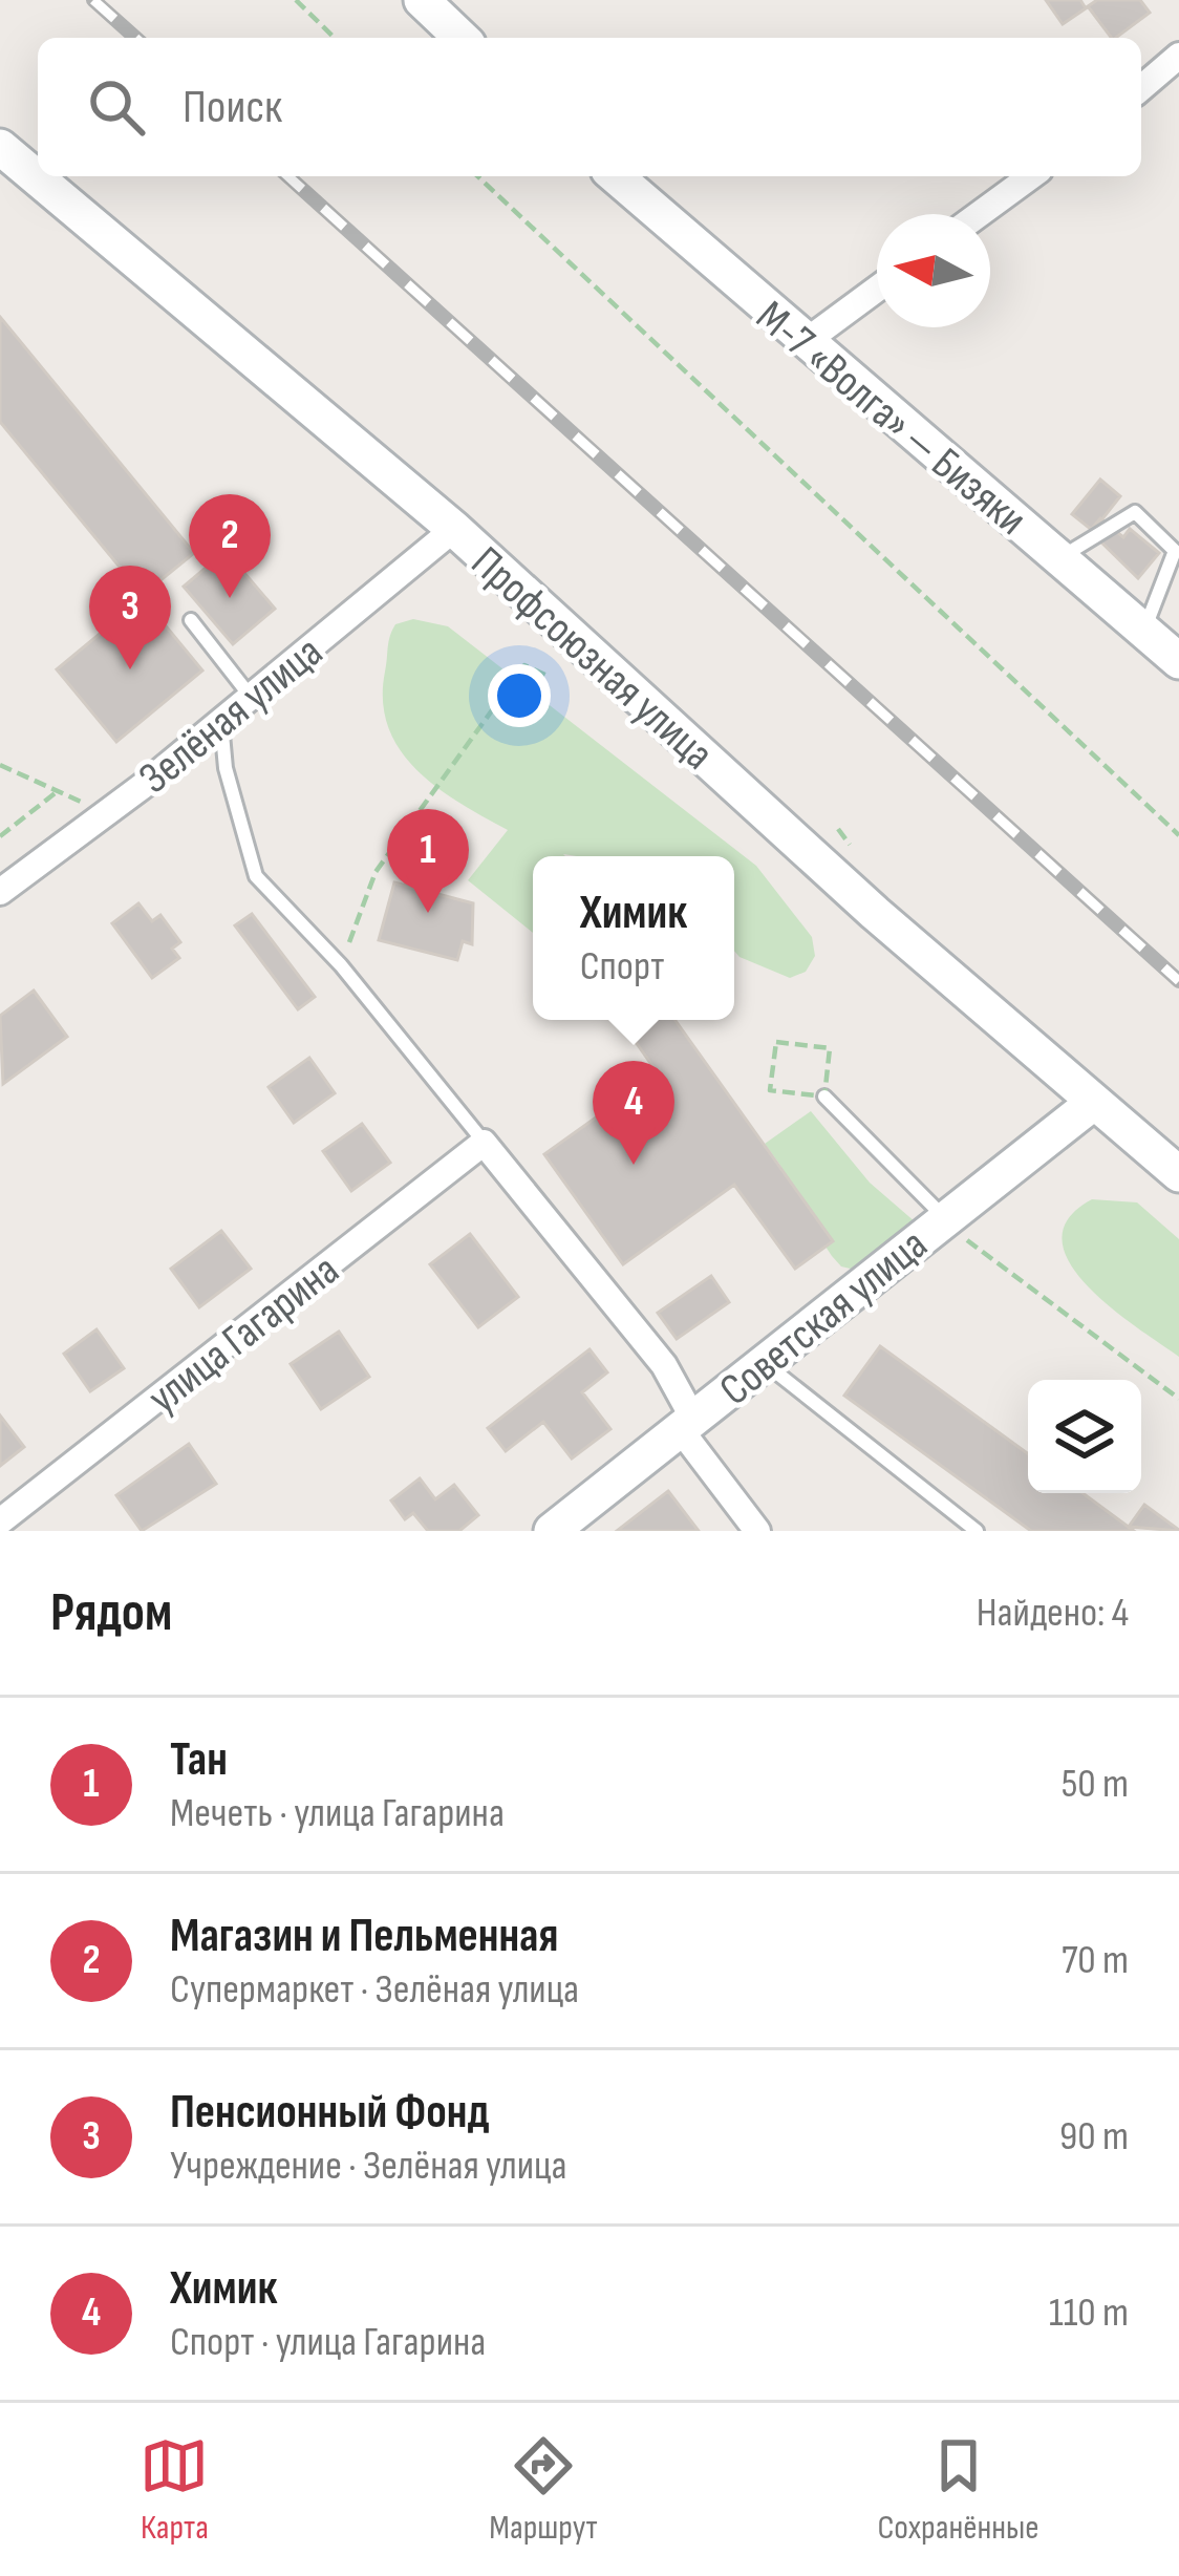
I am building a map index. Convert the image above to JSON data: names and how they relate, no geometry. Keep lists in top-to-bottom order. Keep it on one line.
{"streets":{"main road":["М-7 «Волга» — Бизяки","Профсоюзная улица","Советская улица"],"street":["Зелёная улица","улица Гагарина"]},"crossings":[["Профсоюзная улица","Зелёная улица"],["Профсоюзная улица","Советская улица"]],"north":"left","page":{"search":"Поиск","pins":["2","3","1","4"],"popup":["Химик","Спорт"],"heading":["Рядом","Найдено: 4"],"list":[{"mark":"1","name":"Тан","note":"Мечеть · улица Гагарина","value":"50 m"},{"mark":"2","name":"Магазин и Пельменная","note":"Супермаркет · Зелёная улица","value":"70 m"},{"mark":"3","name":"Пенсионный Фонд","note":"Учреждение · Зелёная улица","value":"90 m"},{"mark":"4","name":"Химик","note":"Спорт · улица Гагарина","value":"110 m"}],"nav":["Карта","Маршрут","Сохранённые"]}}
